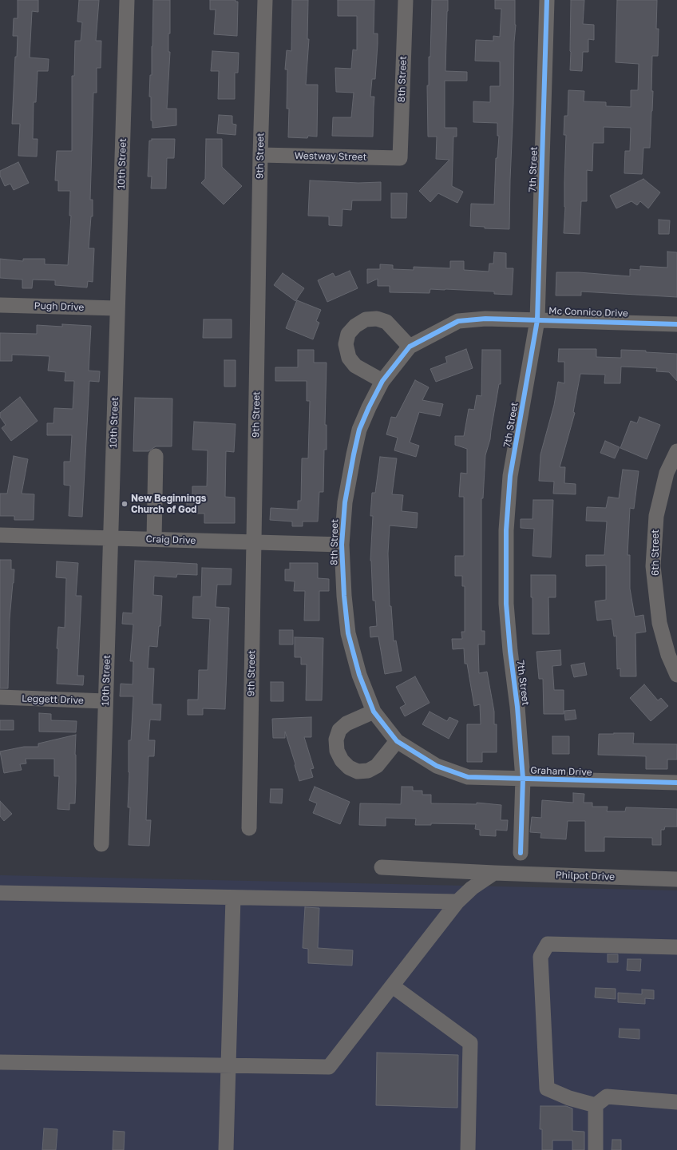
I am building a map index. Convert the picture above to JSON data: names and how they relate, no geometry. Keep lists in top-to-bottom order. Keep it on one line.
{"streets":{"street":["8th Street","9th Street","Westway Street","10th Street","7th Street","Pugh Drive","Mc Connico Drive","Craig Drive","6th Street","Leggett Drive","Graham Drive","Philpot Drive"]},"crossings":[["8th Street","Westway Street"],["8th Street","Mc Connico Drive"],["8th Street","Craig Drive"],["8th Street","Graham Drive"],["9th Street","Westway Street"],["9th Street","Craig Drive"],["10th Street","Pugh Drive"],["10th Street","Craig Drive"],["10th Street","Leggett Drive"],["7th Street","Mc Connico Drive"],["7th Street","Graham Drive"]],"places":["New Beginnings Church of God"]}
